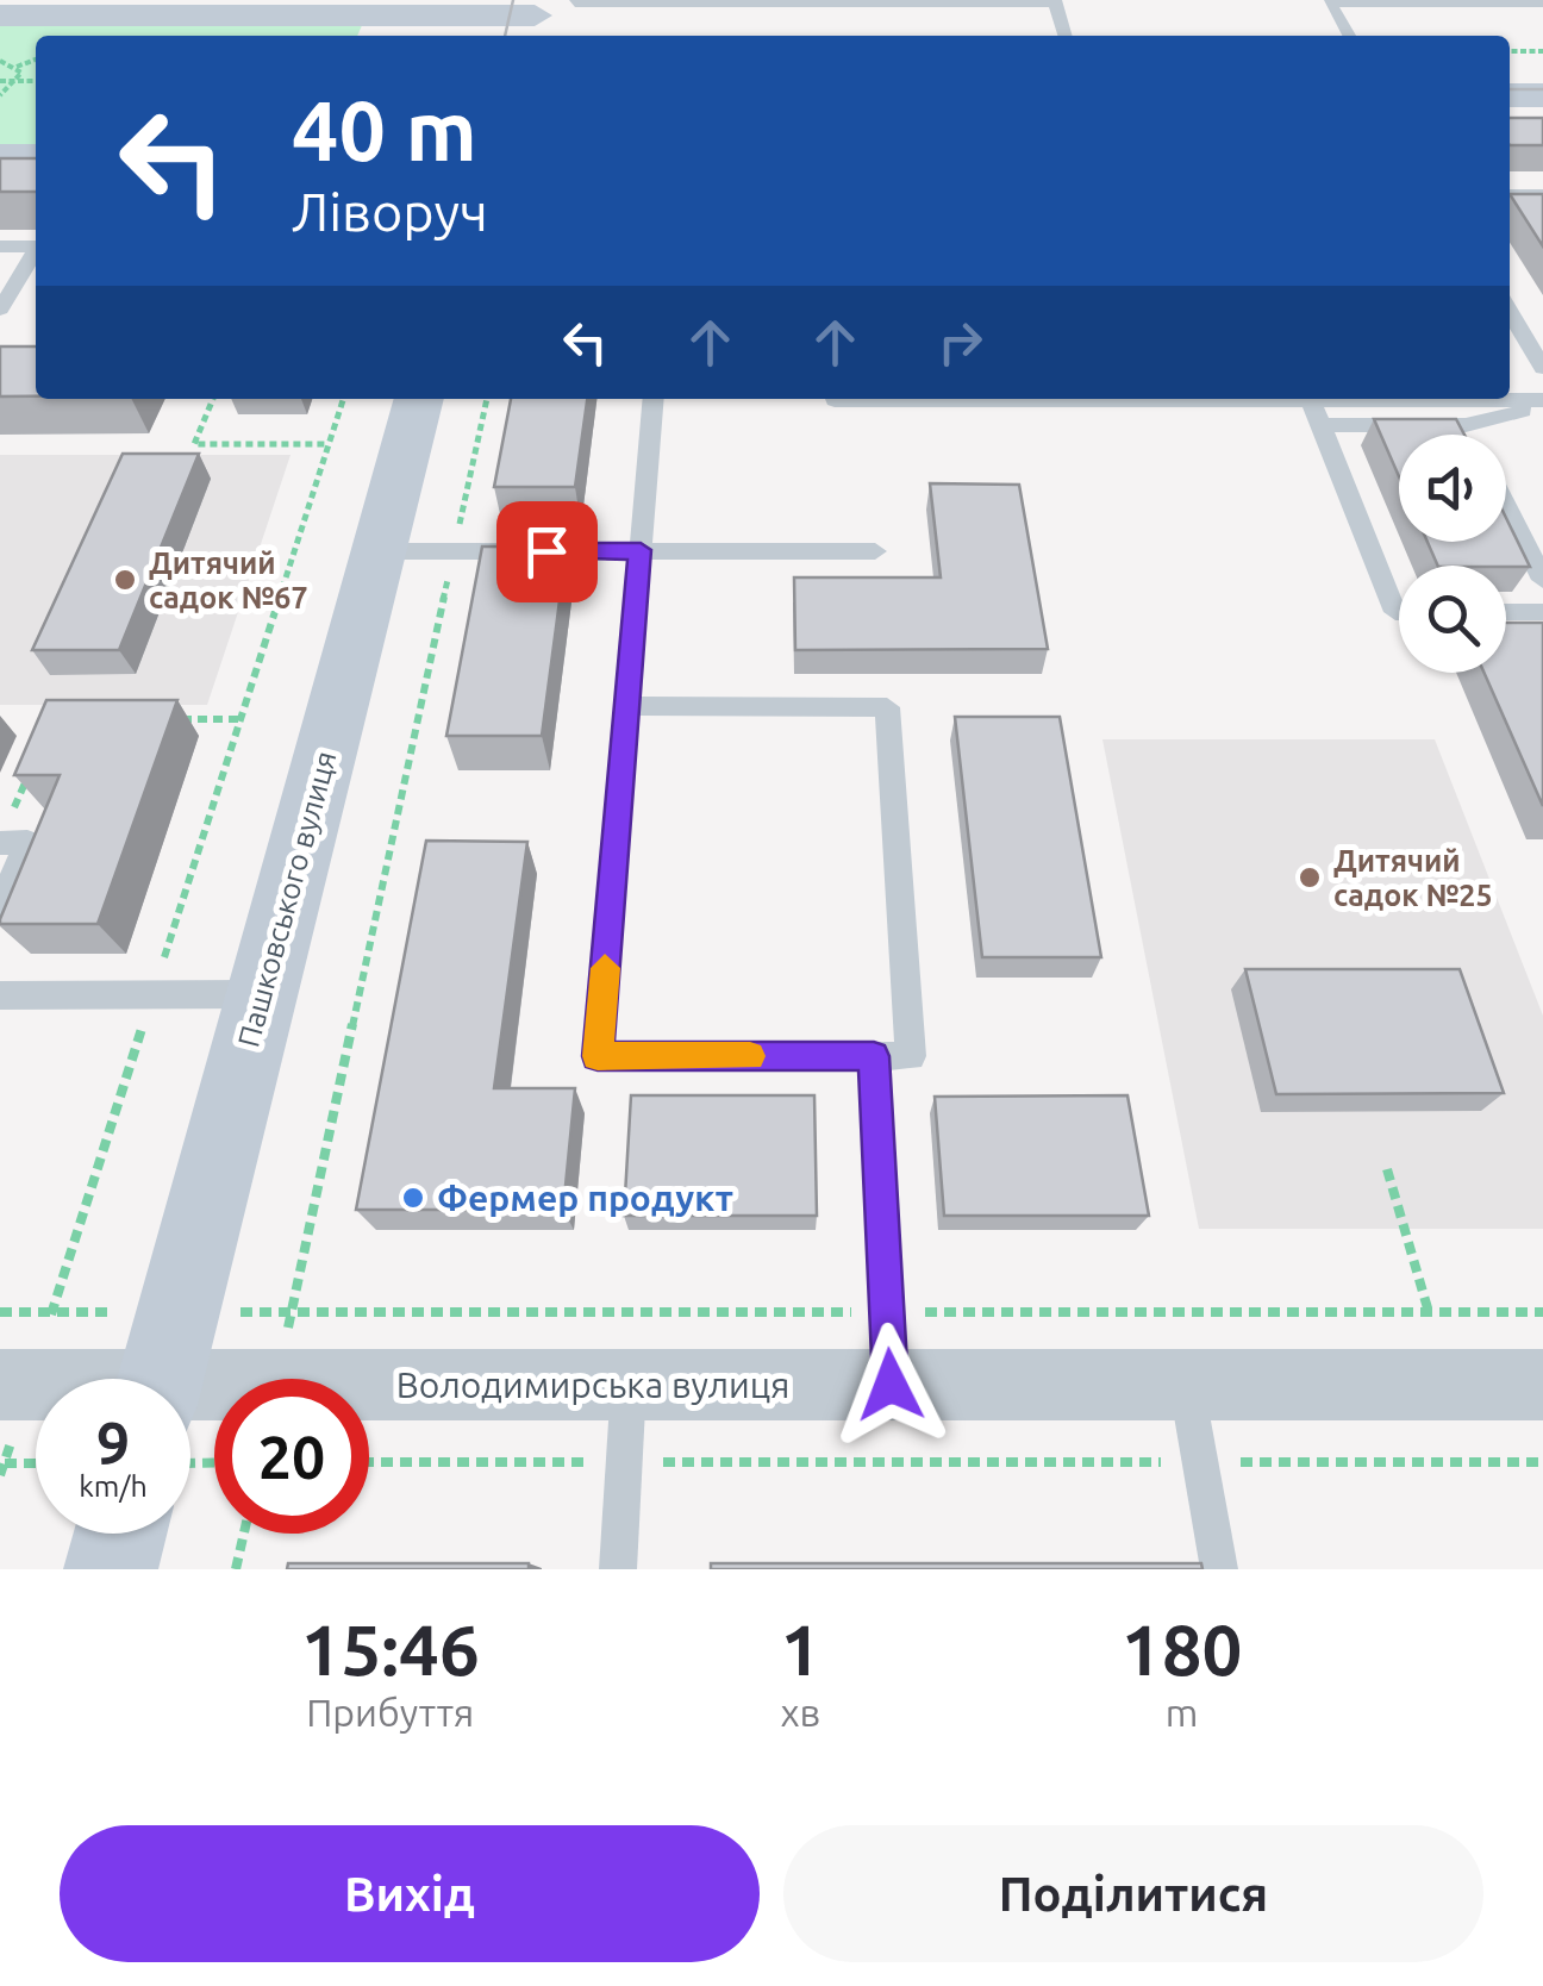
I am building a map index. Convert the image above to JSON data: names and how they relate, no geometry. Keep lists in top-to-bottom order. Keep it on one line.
{"streets":{"main road":["Пашковського вулиця"],"street":["Володимирська вулиця"]},"places":["Дитячий садок №67","Дитячий садок №25","Фермер продукт"],"page":{"turn":["40 m","Ліворуч"],"speed":"9 km/h","limit":"20","eta":["15:46","Прибуття","1","хв","180","m"],"buttons":["Вихід","Поділитися"]}}
